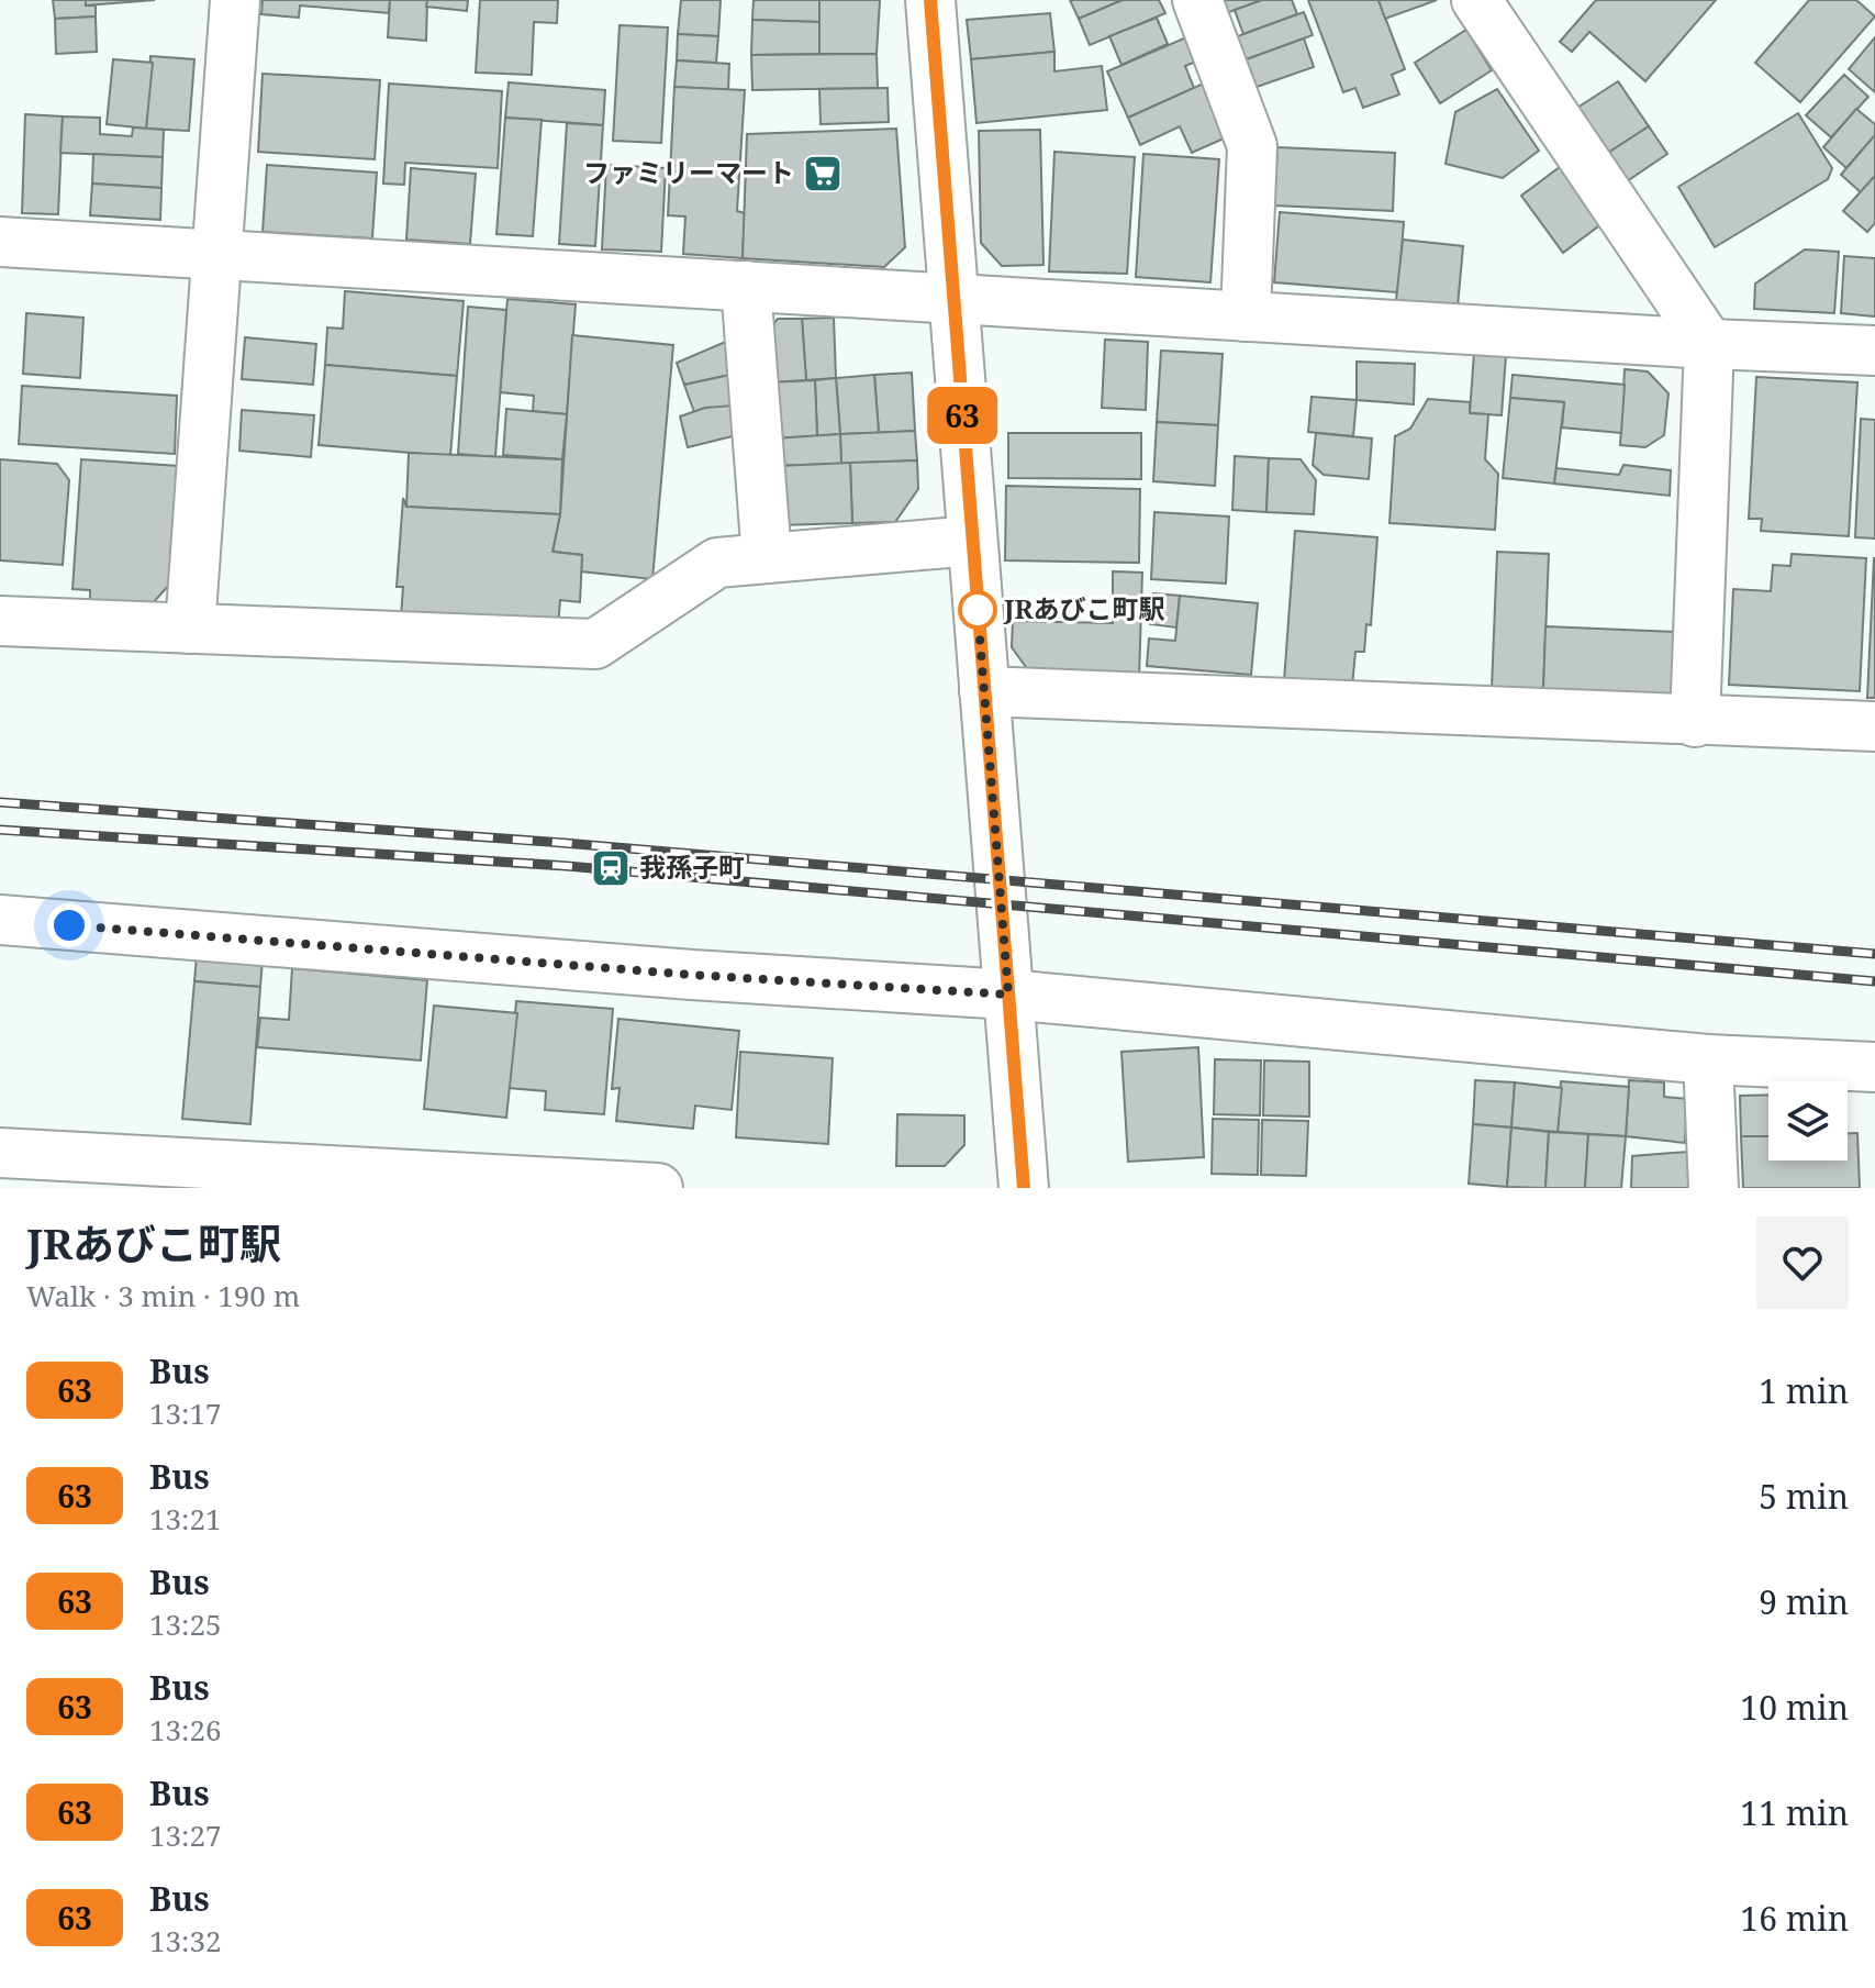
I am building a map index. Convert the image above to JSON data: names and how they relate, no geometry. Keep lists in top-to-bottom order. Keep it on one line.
{"places":{"supermarket":["ファミリーマート"],"other":["JRあびこ町駅"],"station":["我孫子町"]},"lines":["bus line 63"],"page":{"on_map":"63","heading":["JRあびこ町駅","Walk · 3 min · 190 m"],"list":[{"mark":"63","name":"Bus","note":"13:17","value":"1 min"},{"mark":"63","name":"Bus","note":"13:21","value":"5 min"},{"mark":"63","name":"Bus","note":"13:25","value":"9 min"},{"mark":"63","name":"Bus","note":"13:26","value":"10 min"},{"mark":"63","name":"Bus","note":"13:27","value":"11 min"},{"mark":"63","name":"Bus","note":"13:32","value":"16 min"}]}}
